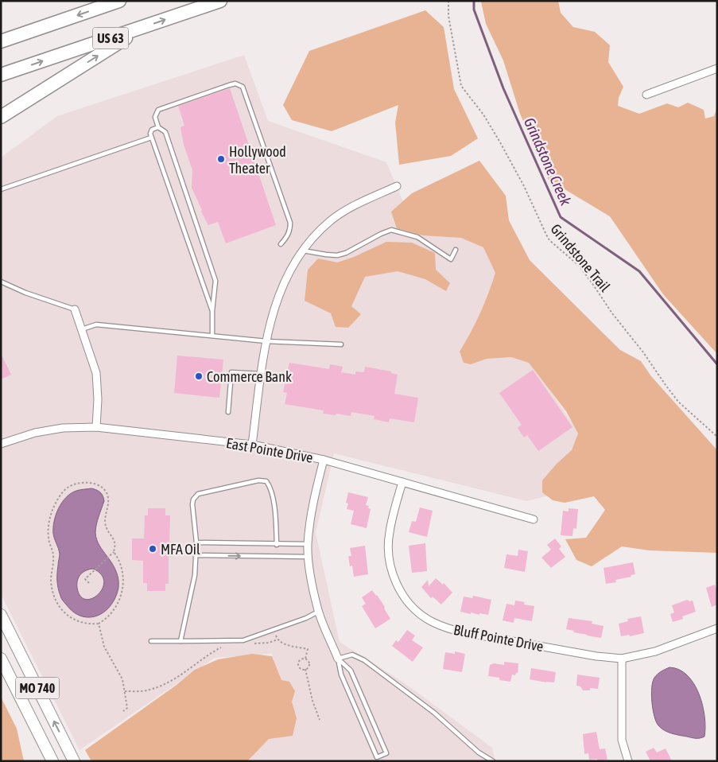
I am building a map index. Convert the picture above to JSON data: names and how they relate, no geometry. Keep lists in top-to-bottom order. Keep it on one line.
{"streets":{"highway":["US 63"],"main road":["MO 740"],"street":["East Pointe Drive","Bluff Pointe Drive"],"path":["Grindstone Trail"]},"crossings":[["East Pointe Drive","Bluff Pointe Drive"]],"water":["Grindstone Creek"],"places":["Hollywood Theater","Commerce Bank","MFA Oil"]}
